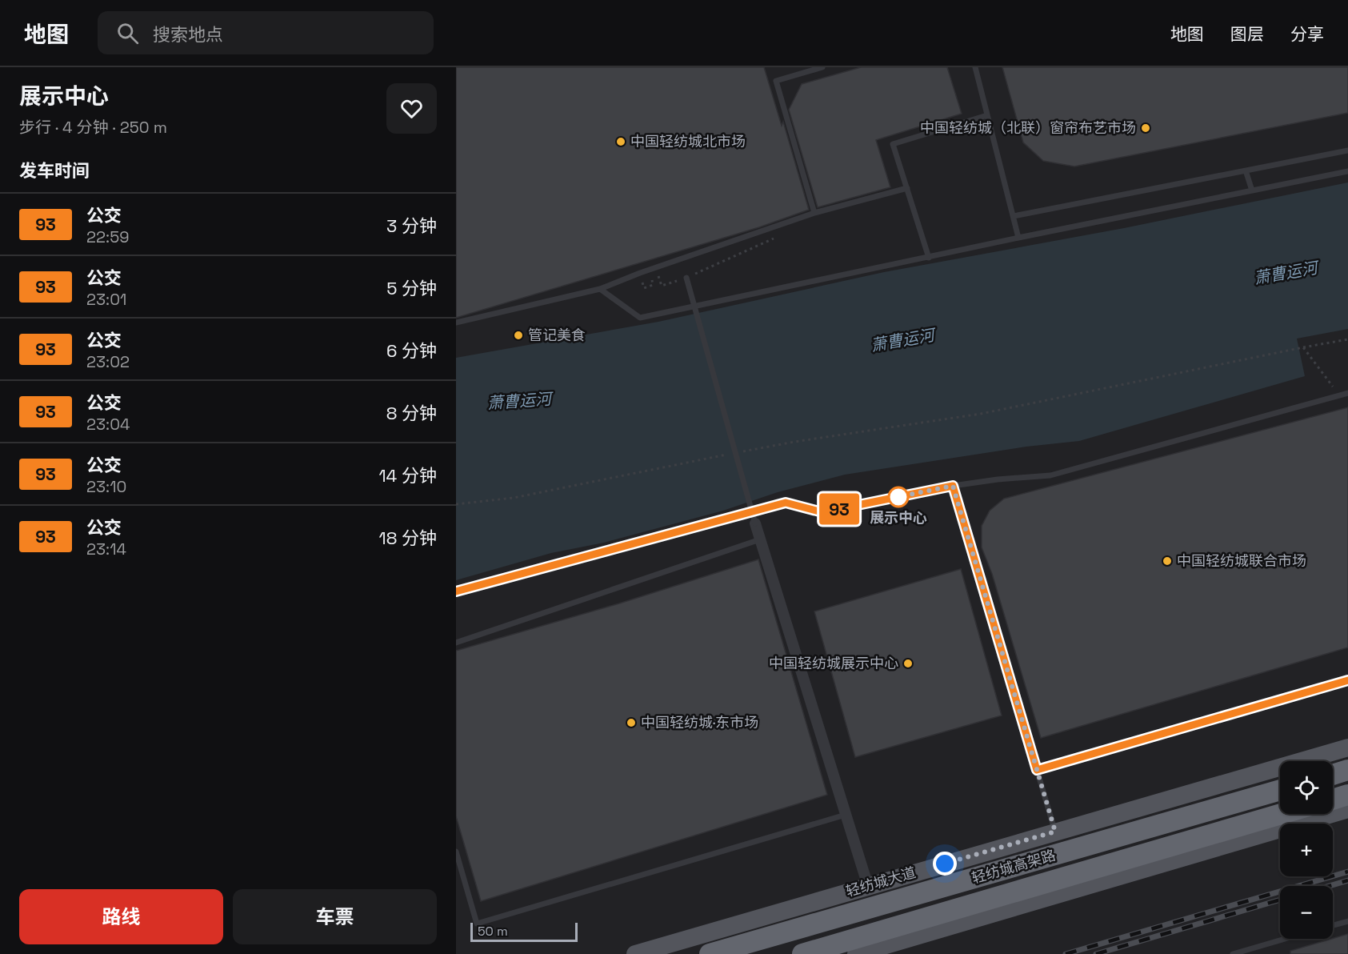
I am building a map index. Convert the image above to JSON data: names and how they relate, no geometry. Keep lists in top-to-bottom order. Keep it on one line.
{"streets":{"highway":["轻纺城高架路"],"main road":["轻纺城大道"]},"water":["萧曹运河"],"places":["中国轻纺城（北联）窗帘布艺市场","中国轻纺城北市场","管记美食","展示中心","中国轻纺城联合市场","中国轻纺城展示中心","中国轻纺城·东市场"],"lines":["bus line 93"],"scale_bar":"50 m","page":{"header":"地图","search":"搜索地点","nav":["地图","图层","分享"],"heading":[["展示中心","步行 · 4 分钟 · 250 m"],"发车时间"],"on_map":"93","list":[{"mark":"93","name":"公交","note":"22:59","value":"3 分钟"},{"mark":"93","name":"公交","note":"23:01","value":"5 分钟"},{"mark":"93","name":"公交","note":"23:02","value":"6 分钟"},{"mark":"93","name":"公交","note":"23:04","value":"8 分钟"},{"mark":"93","name":"公交","note":"23:10","value":"14 分钟"},{"mark":"93","name":"公交","note":"23:14","value":"18 分钟"}],"map_buttons":["+","−"],"buttons":["路线","车票"],"scale":"50 m"}}
